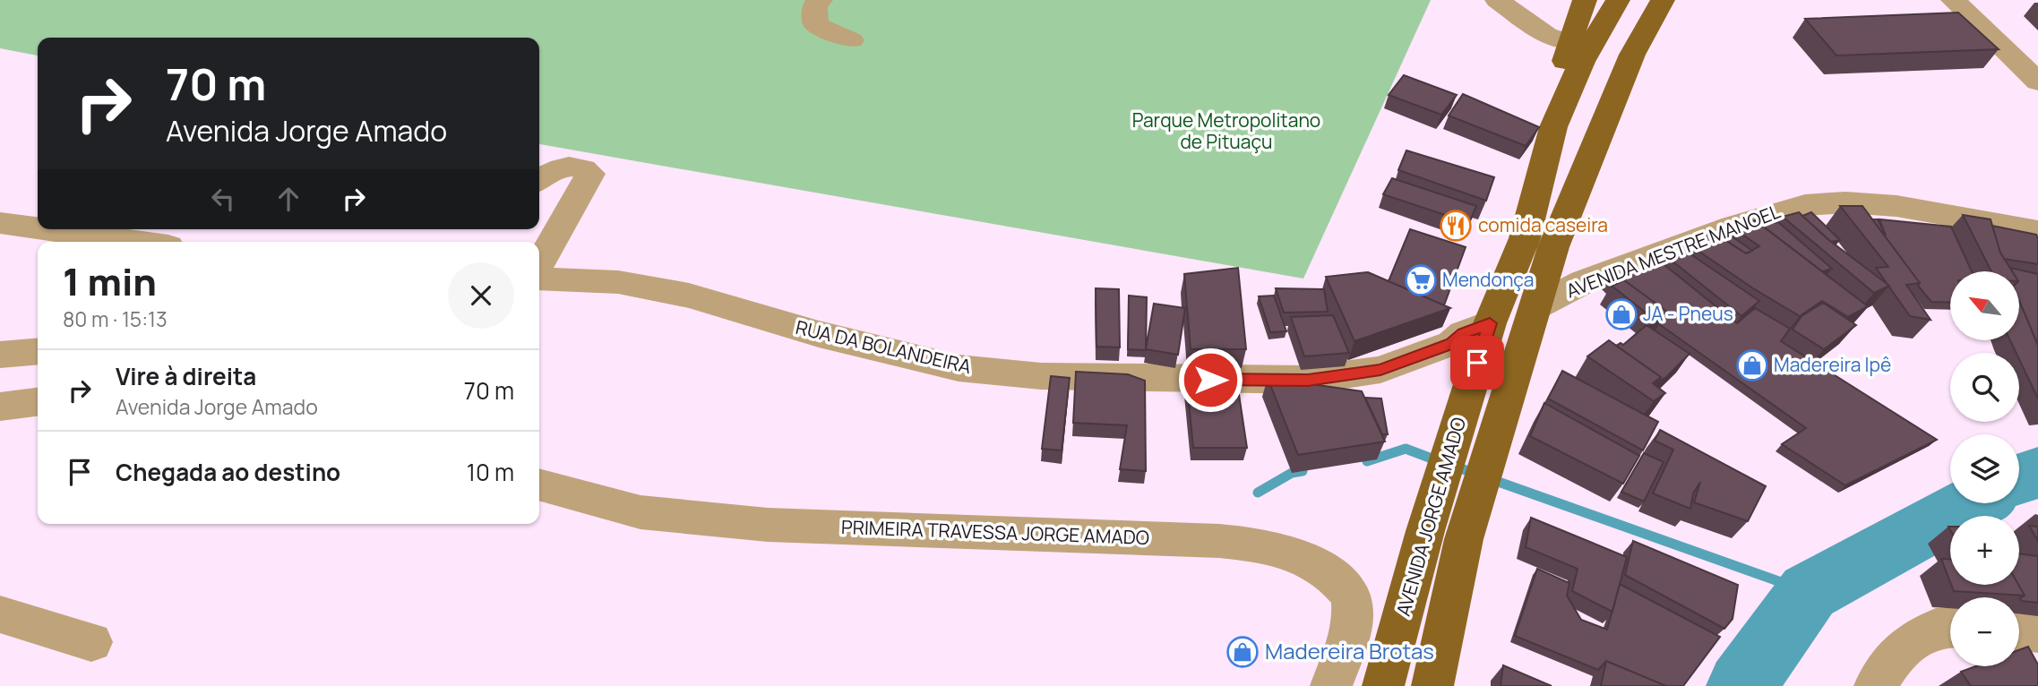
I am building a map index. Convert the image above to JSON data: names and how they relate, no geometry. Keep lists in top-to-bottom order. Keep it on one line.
{"streets":{"main road":["AVENIDA JORGE AMADO"],"street":["AVENIDA MESTRE MANOEL","RUA DA BOLANDEIRA","PRIMEIRA TRAVESSA JORGE AMADO"]},"crossings":[["AVENIDA MESTRE MANOEL","AVENIDA JORGE AMADO"],["RUA DA BOLANDEIRA","AVENIDA JORGE AMADO"]],"parks":["Parque Metropolitano de Pituaçu"],"places":{"restaurant":["comida caseira"],"supermarket":["Mendonça"],"shop":["JA - Pneus","Madereira Ipê","Madereira Brotas"]},"north":"top left","page":{"turn":["70 m","Avenida Jorge Amado"],"heading":["1 min","80 m · 15:13"],"map_buttons":["+","−"],"list":[{"name":"Vire à direita","note":"Avenida Jorge Amado","value":"70 m"},{"name":"Chegada ao destino","value":"10 m"}]}}
